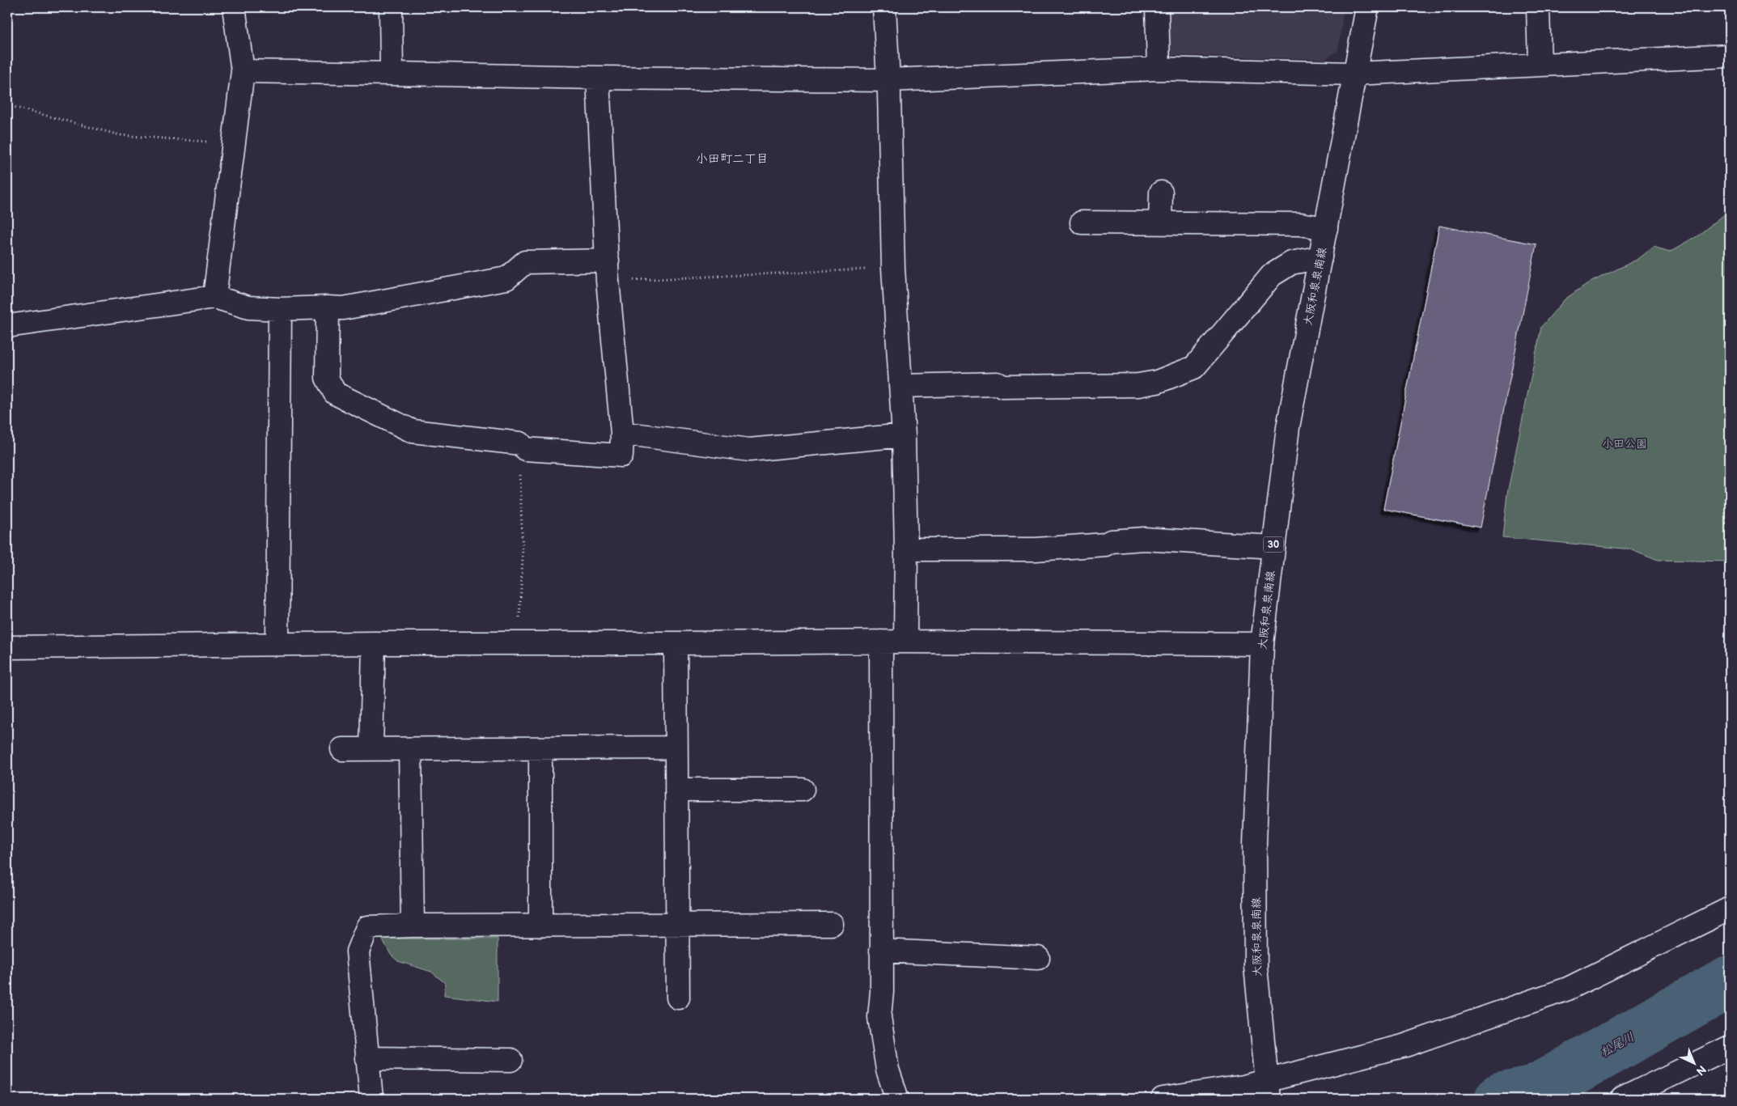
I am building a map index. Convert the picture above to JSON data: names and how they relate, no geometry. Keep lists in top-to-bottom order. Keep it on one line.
{"streets":{"street":["大阪和泉泉南線","30"]},"districts":["小田町二丁目"],"water":["松尾川"],"parks":["小田公園"],"north":"bottom right"}
